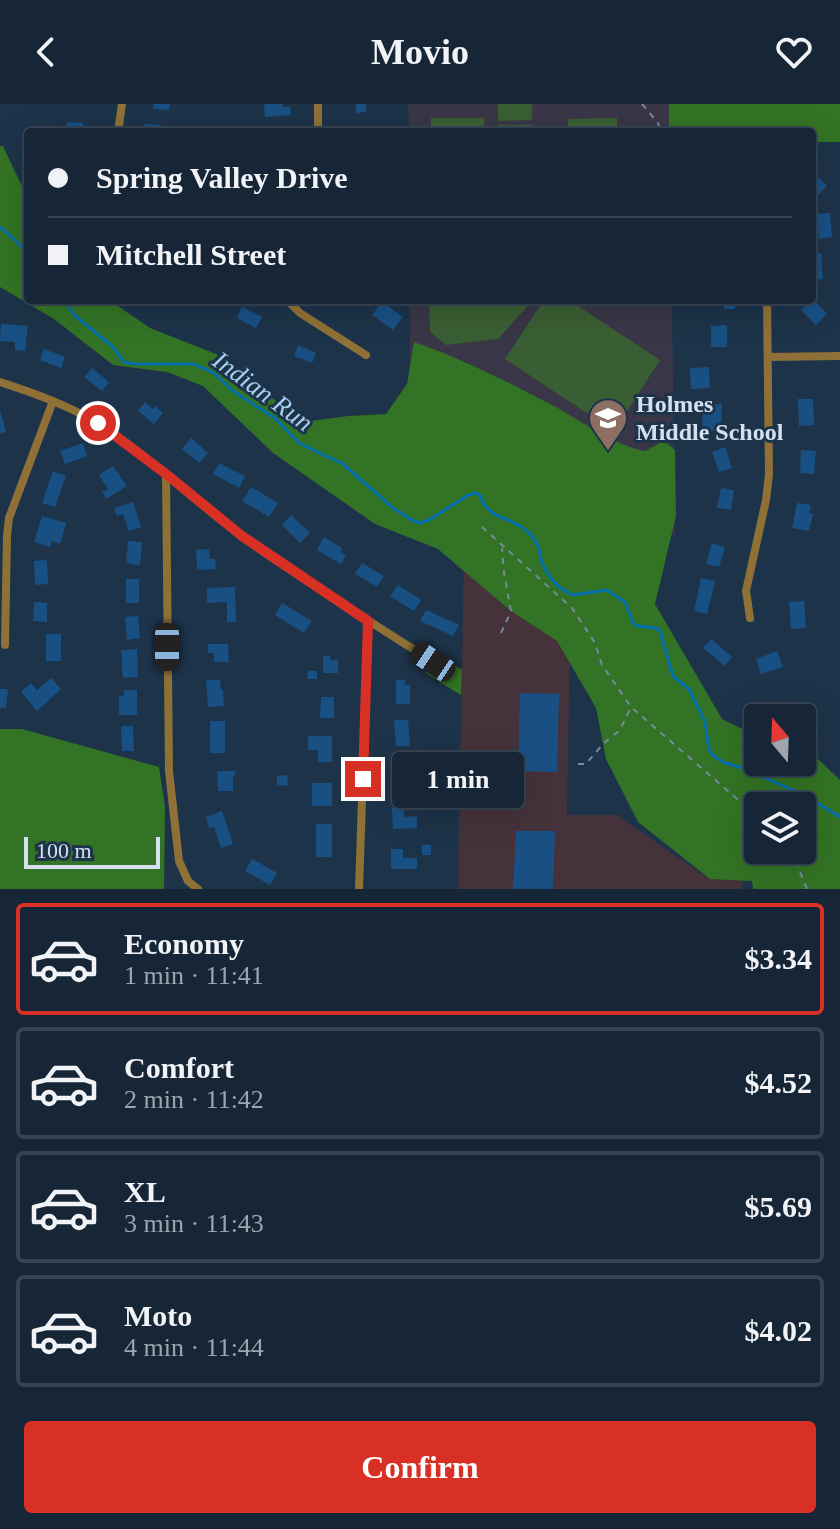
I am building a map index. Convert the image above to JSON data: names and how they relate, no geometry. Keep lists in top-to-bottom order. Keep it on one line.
{"water":["Indian Run"],"places":{"school or university":["Holmes Middle School"]},"scale_bar":"100 m","north":"top","page":{"header":"Movio","banner":["Spring Valley Drive","Mitchell Street"],"bubble":"1 min","scale":"100 m","list":[{"name":"Economy","note":"1 min · 11:41","value":"$3.34"},{"name":"Comfort","note":"2 min · 11:42","value":"$4.52"},{"name":"XL","note":"3 min · 11:43","value":"$5.69"},{"name":"Moto","note":"4 min · 11:44","value":"$4.02"}],"buttons":"Confirm"}}
